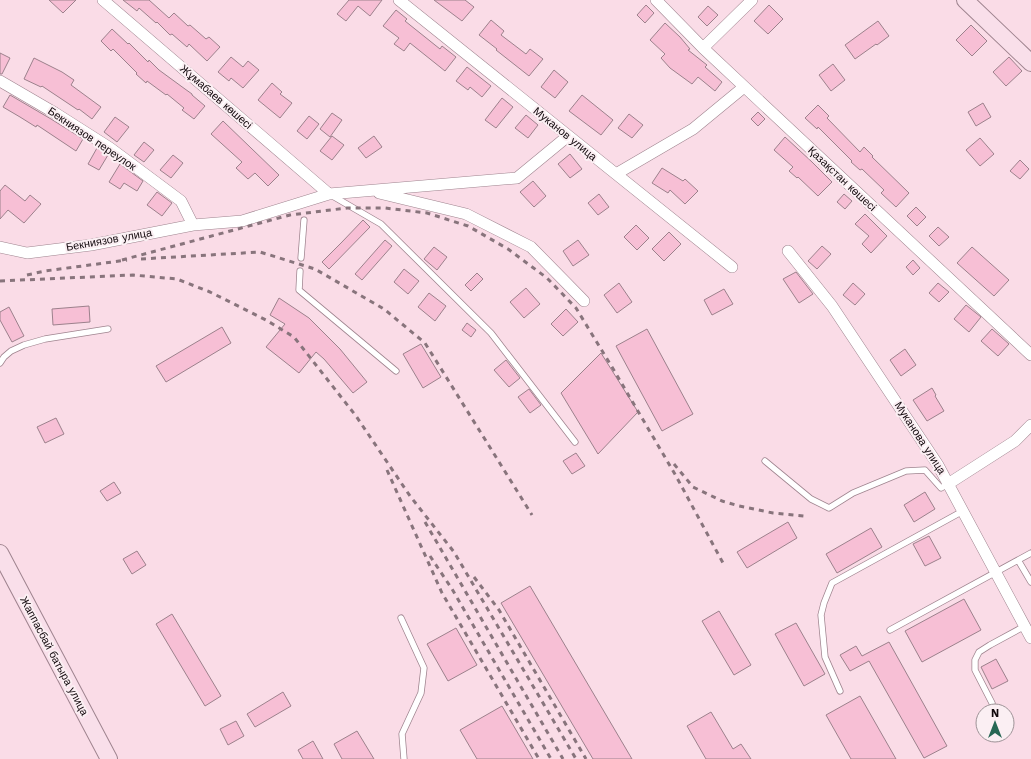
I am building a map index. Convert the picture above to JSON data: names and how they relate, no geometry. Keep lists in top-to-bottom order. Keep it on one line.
{"streets":{"main road":["Жаппасбай батыра улица"],"street":["Жұмабаев көшесі","Муканов улица","Бекниязов переулок","Қазақстан көшесі","Бекниязов улица","Муканова улица"]},"crossings":[["Жұмабаев көшесі","Бекниязов улица"],["Муканов улица","Бекниязов улица"],["Бекниязов переулок","Бекниязов улица"]],"north":"top"}
